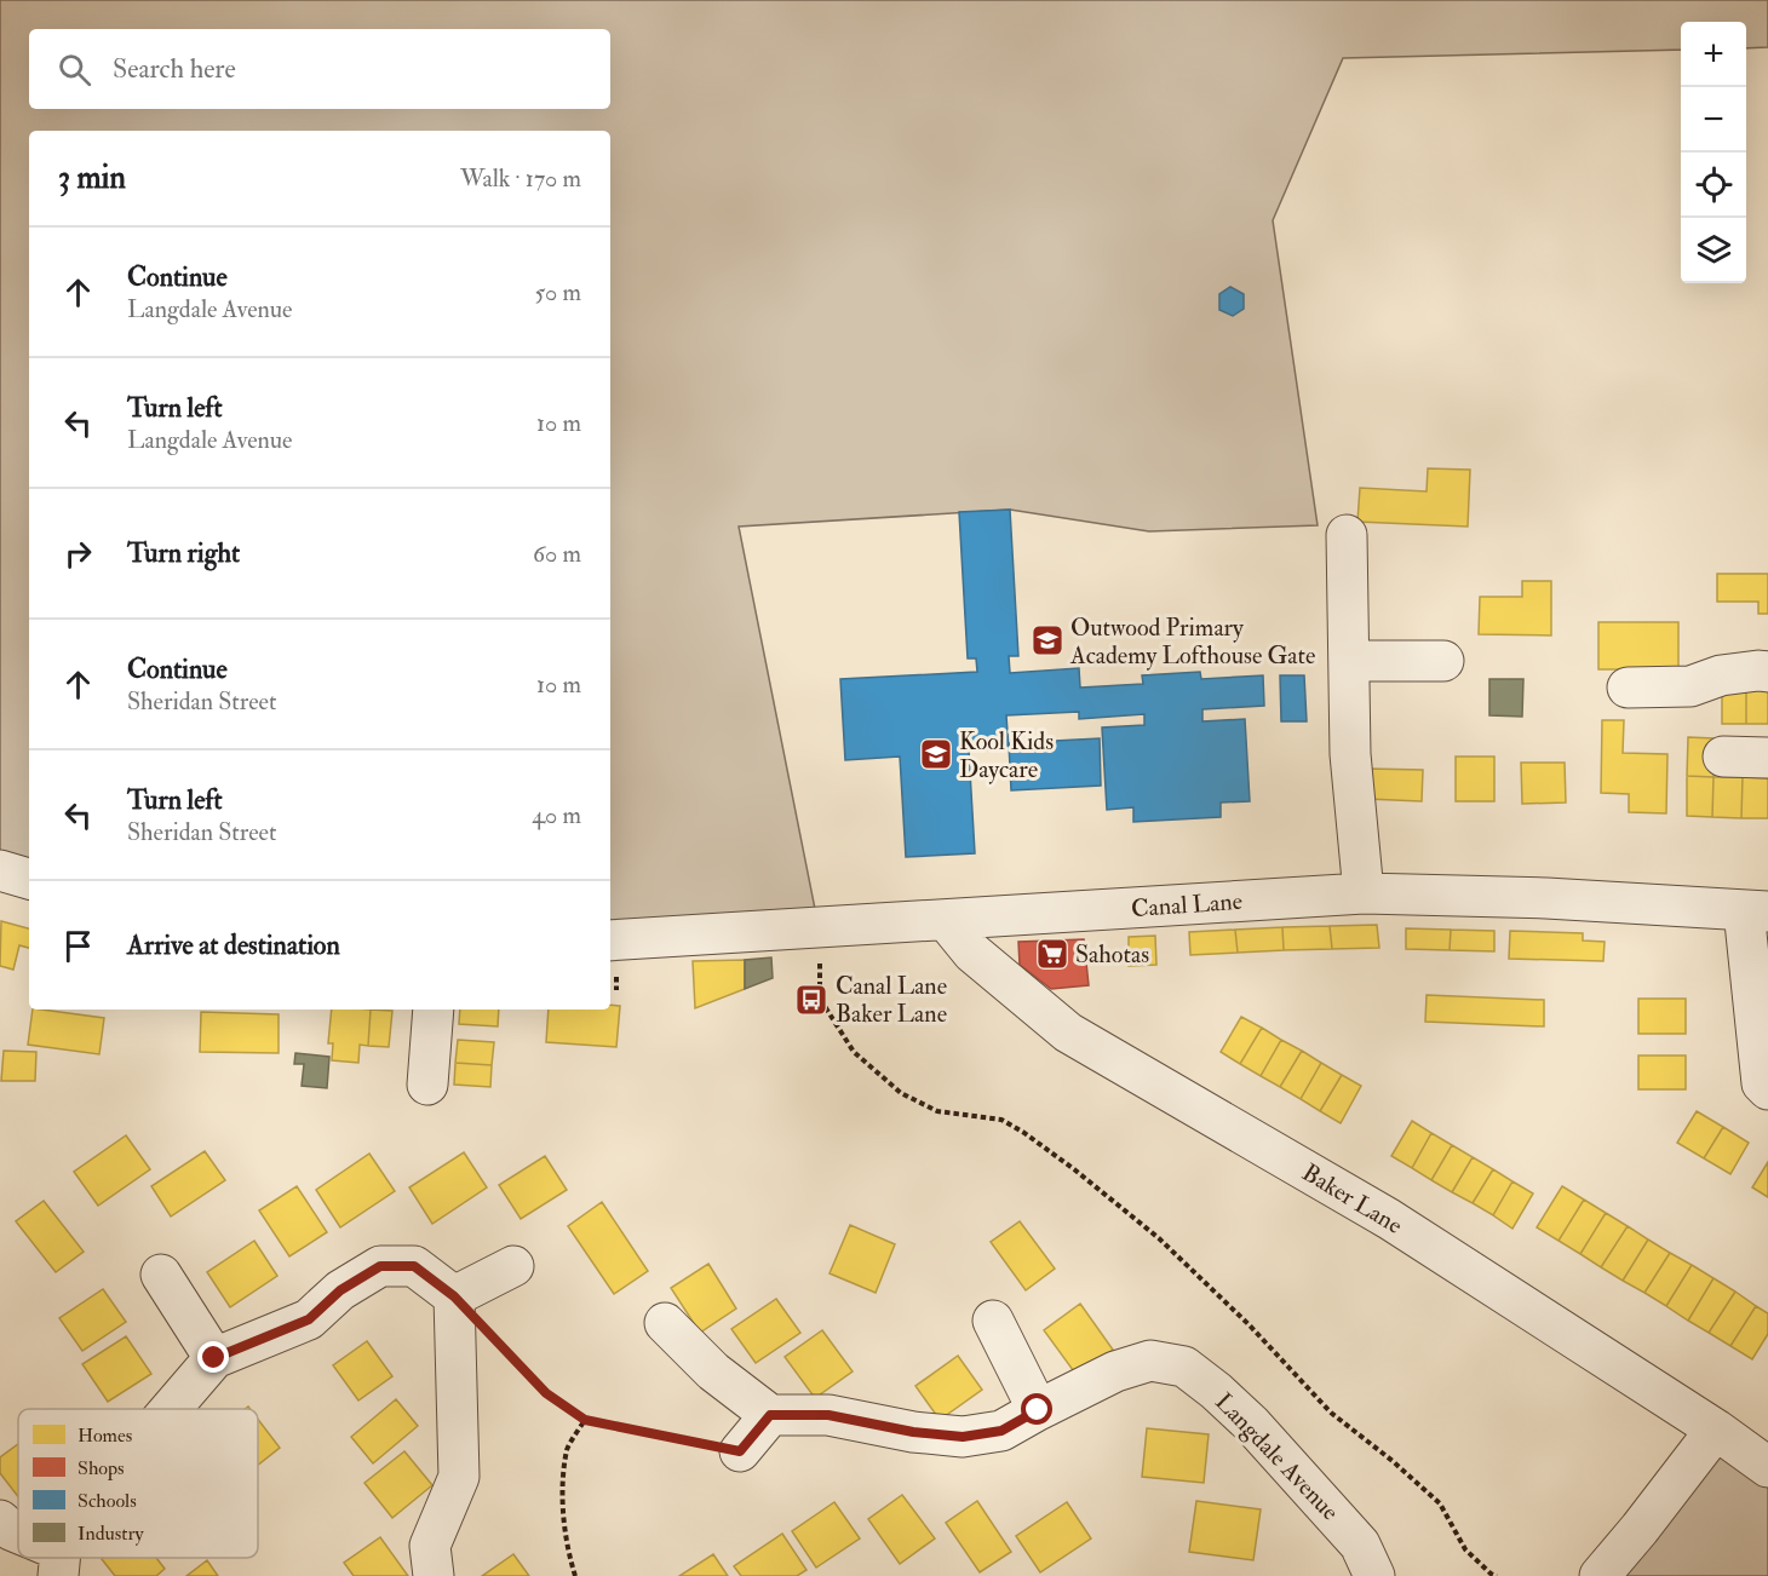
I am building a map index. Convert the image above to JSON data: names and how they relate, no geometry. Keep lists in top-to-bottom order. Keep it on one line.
{"streets":{"street":["Canal Lane","Baker Lane","Langdale Avenue"]},"crossings":[["Canal Lane","Baker Lane"]],"places":{"school or university":["Outwood Primary Academy Lofthouse Gate","Kool Kids Daycare"],"supermarket":["Sahotas"],"bus stop":["Canal Lane Baker Lane"]},"legend":["Homes","Shops","Schools","Industry"],"page":{"map_buttons":["+","−"],"search":"Search here","heading":["3 min","Walk · 170 m"],"list":[["Continue","Langdale Avenue","50 m"],["Turn left","Langdale Avenue","10 m"],["Turn right","60 m"],["Continue","Sheridan Street","10 m"],["Turn left","Sheridan Street","40 m"],"Arrive at destination"]}}
